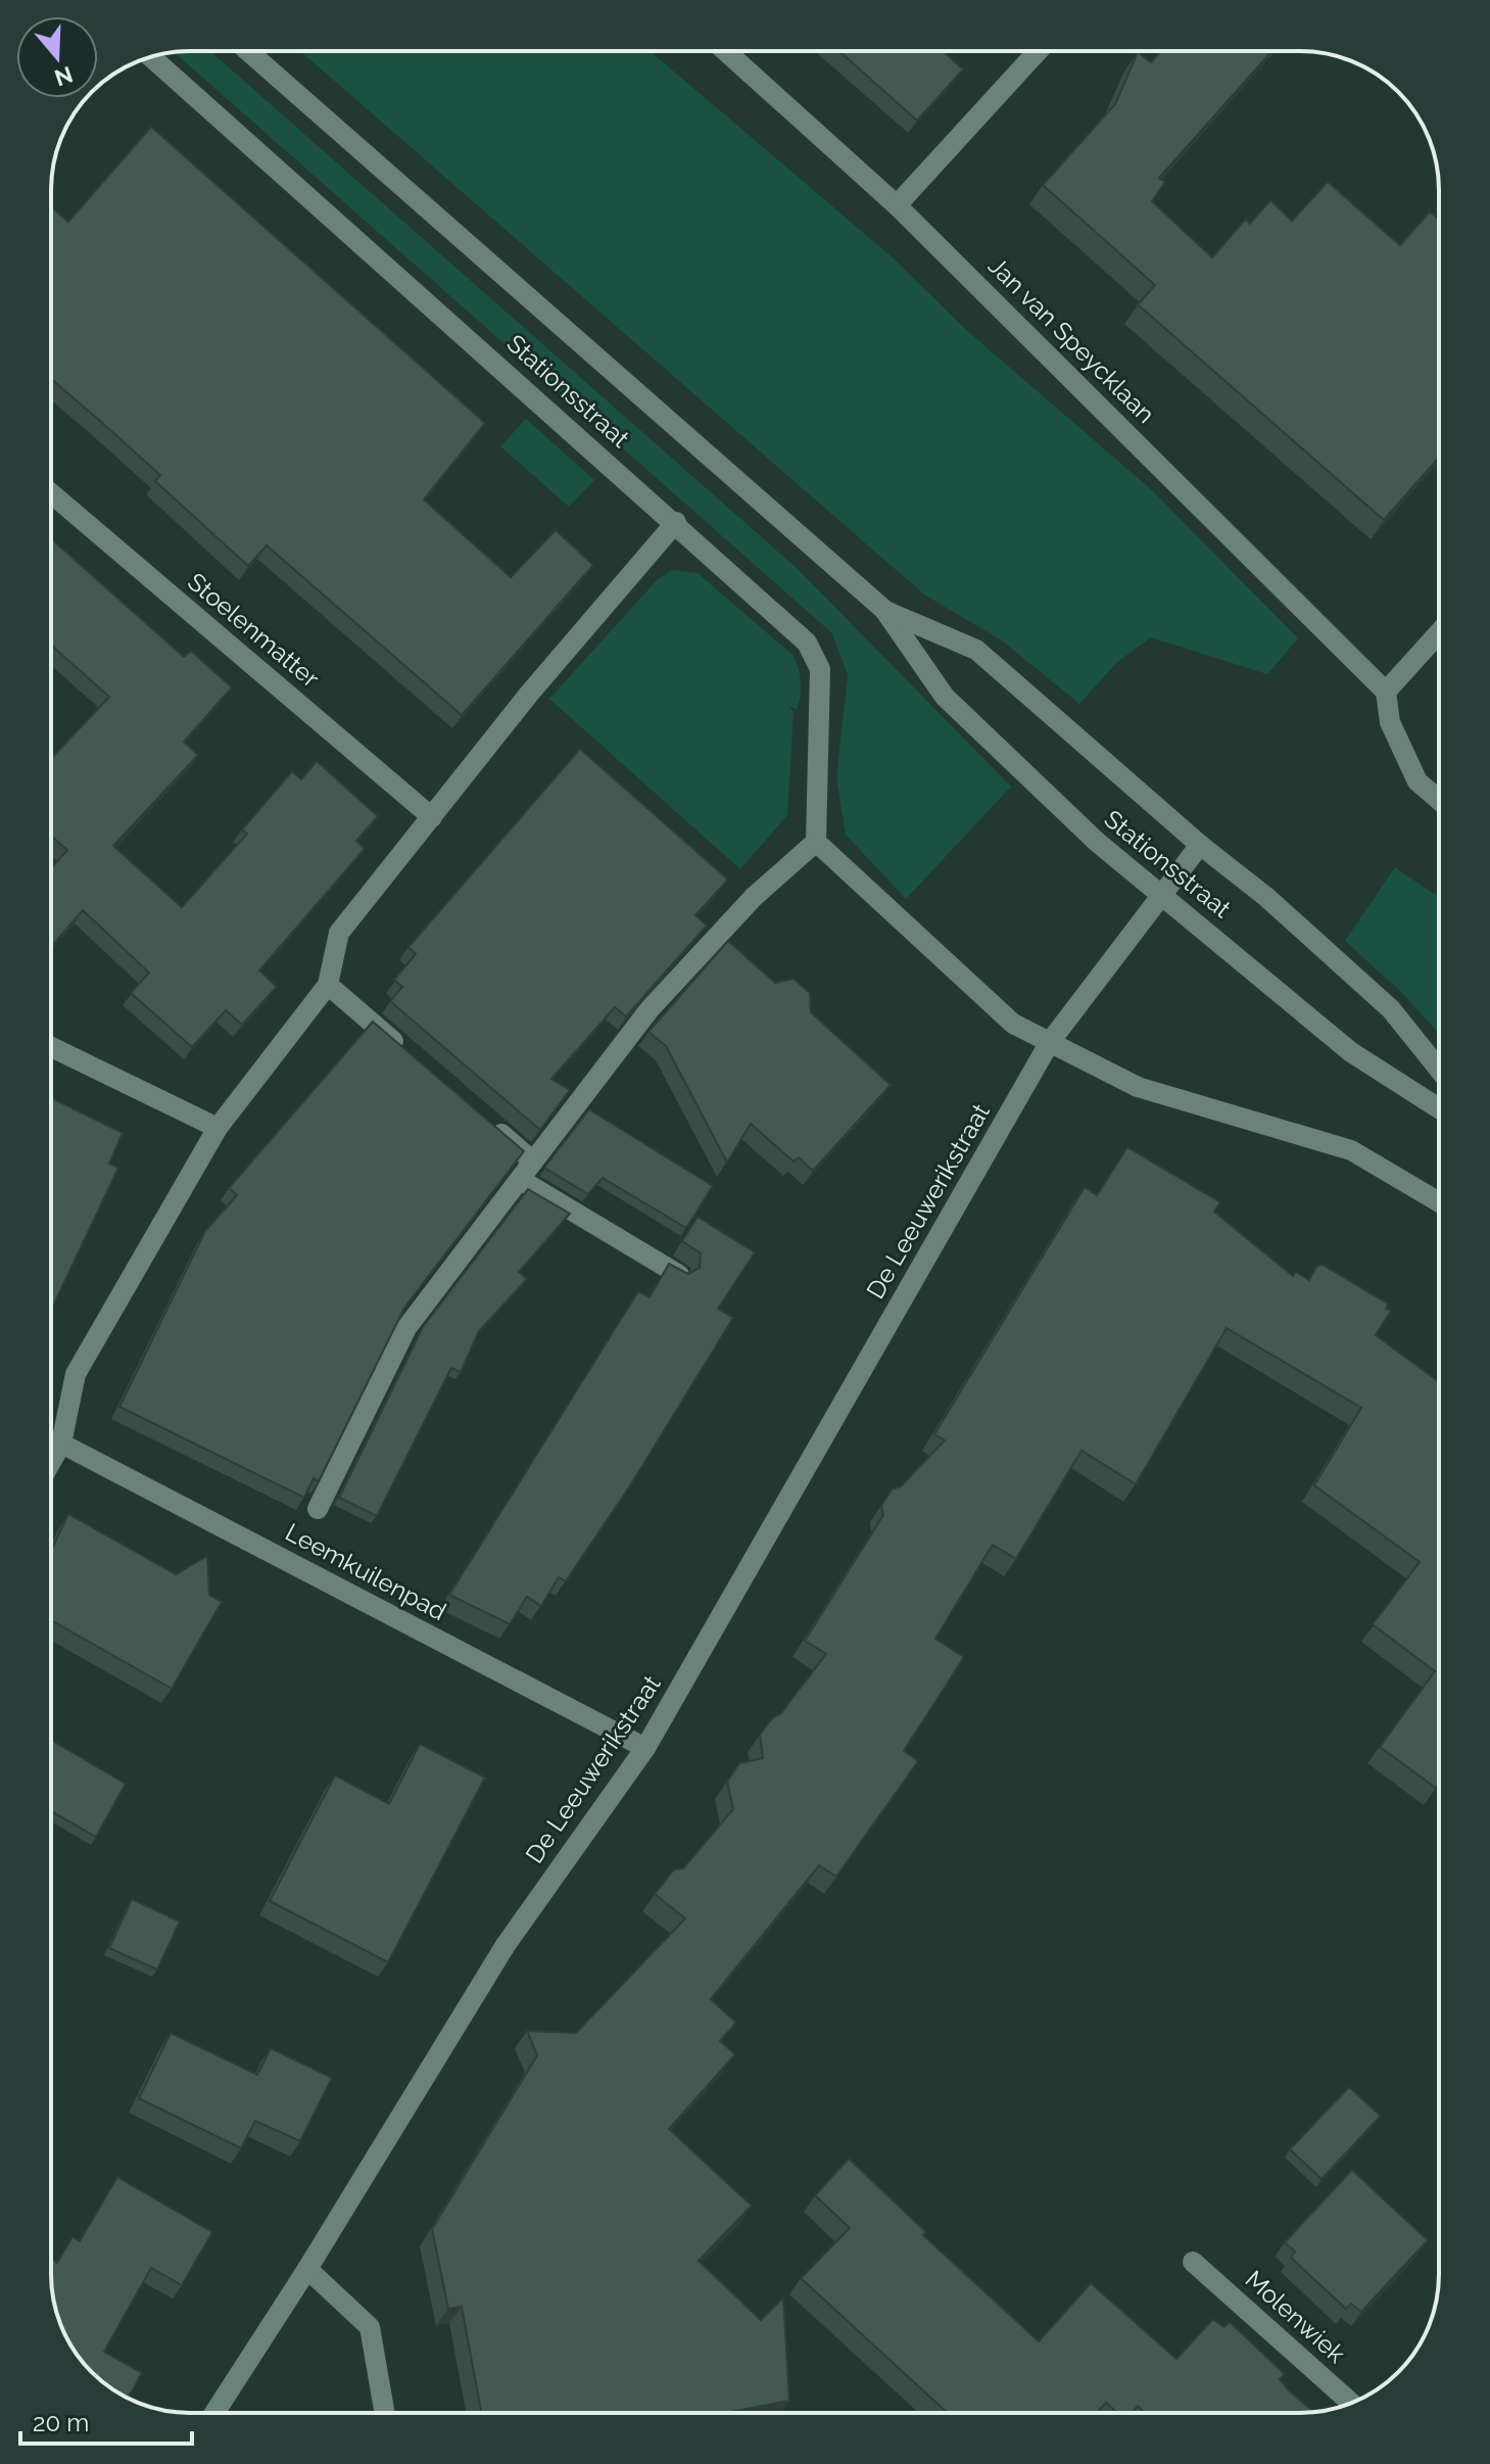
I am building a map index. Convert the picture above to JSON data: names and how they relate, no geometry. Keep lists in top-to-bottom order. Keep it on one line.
{"streets":{"street":["Jan van Speycklaan","Stationsstraat","Stoelenmatter","De Leeuwerikstraat","Leemkuilenpad","Molenwiek"]},"crossings":[["Stationsstraat","De Leeuwerikstraat"],["De Leeuwerikstraat","Leemkuilenpad"]],"scale_bar":"20 m","north":"bottom"}
